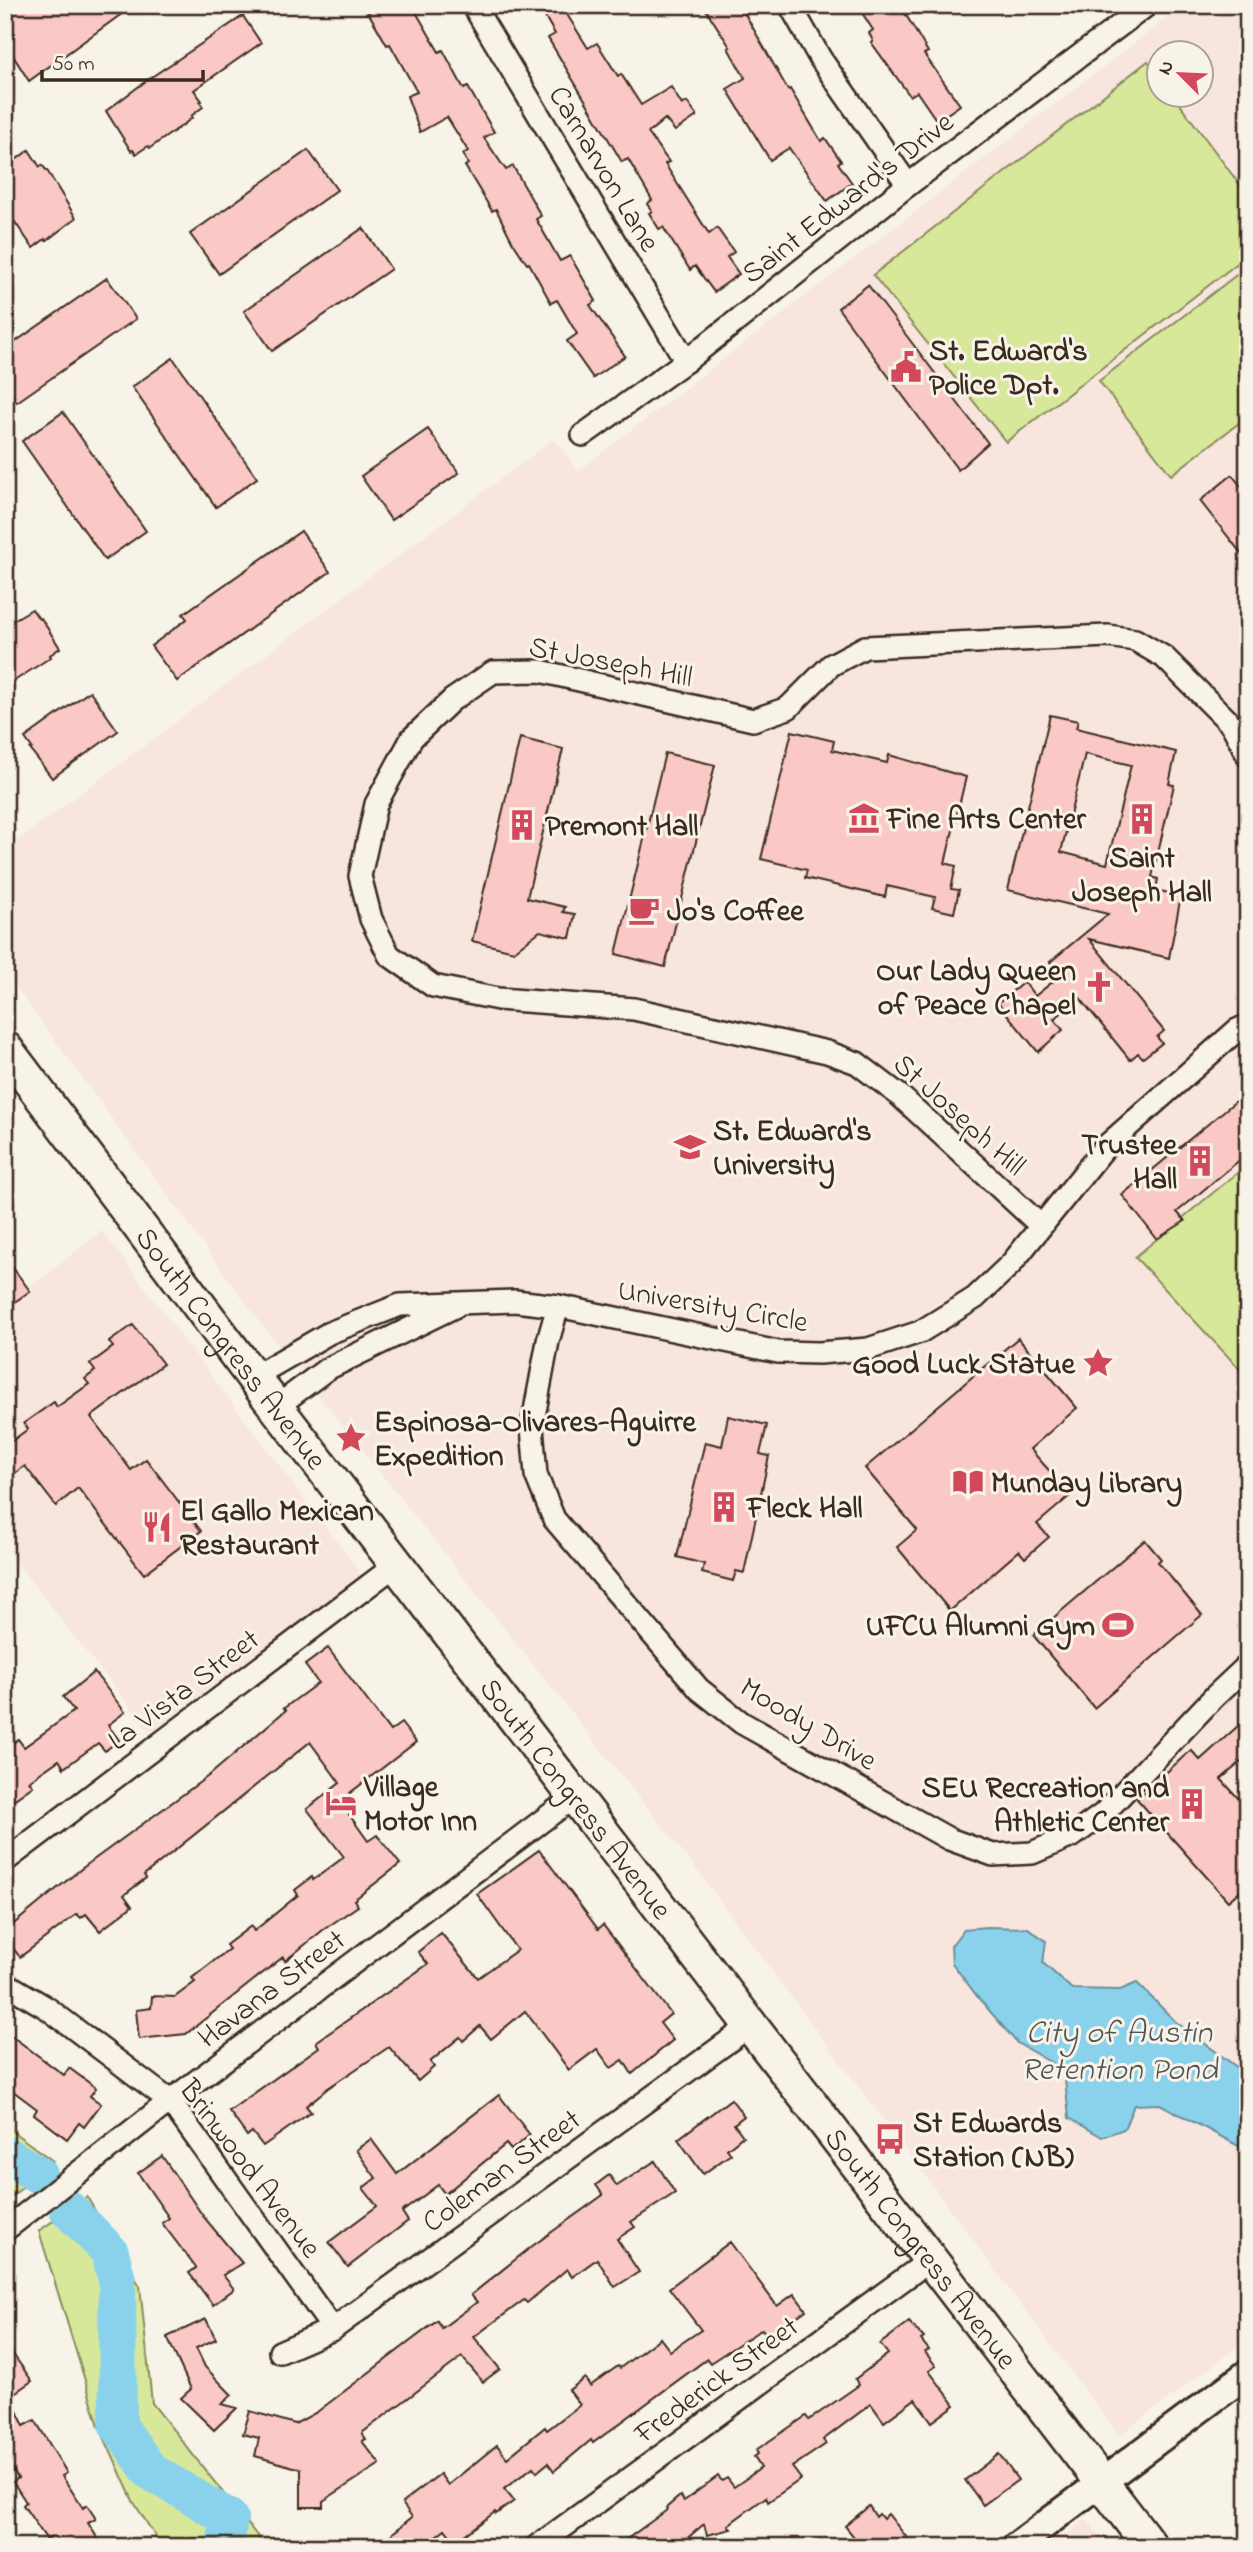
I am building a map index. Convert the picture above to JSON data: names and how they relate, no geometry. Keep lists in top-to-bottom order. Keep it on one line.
{"streets":{"main road":["South Congress Avenue"],"street":["Carnarvon Lane","Saint Edward's Drive","St Joseph Hill","University Circle","La Vista Street","Moody Drive","Havana Street","Brinwood Avenue","Coleman Street","Frederick Street"]},"crossings":[["Carnarvon Lane","Saint Edward's Drive"],["St Joseph Hill","University Circle"],["University Circle","South Congress Avenue"],["University Circle","Moody Drive"],["South Congress Avenue","La Vista Street"],["South Congress Avenue","Havana Street"],["South Congress Avenue","Coleman Street"],["South Congress Avenue","Frederick Street"],["Havana Street","Brinwood Avenue"],["Brinwood Avenue","Coleman Street"]],"water":["City of Austin Retention Pond"],"places":{"public building":["St. Edward's Police Dpt."],"museum":["Fine Arts Center"],"building":["Saint Joseph Hall","Premont Hall","Trustee Hall","Fleck Hall","SEU Recreation and Athletic Center"],"cafe":["Jo's Coffee"],"church":["Our Lady Queen of Peace Chapel"],"school or university":["St. Edward's University"],"place":["Good Luck Statue","Espinosa-Olivares-Aguirre Expedition"],"library":["Munday Library"],"restaurant":["El Gallo Mexican Restaurant"],"sports":["UFCU Alumni Gym"],"hotel":["Village Motor Inn"],"bus stop":["St Edwards Station (NB)"]},"scale_bar":"50 m","north":"top left"}
